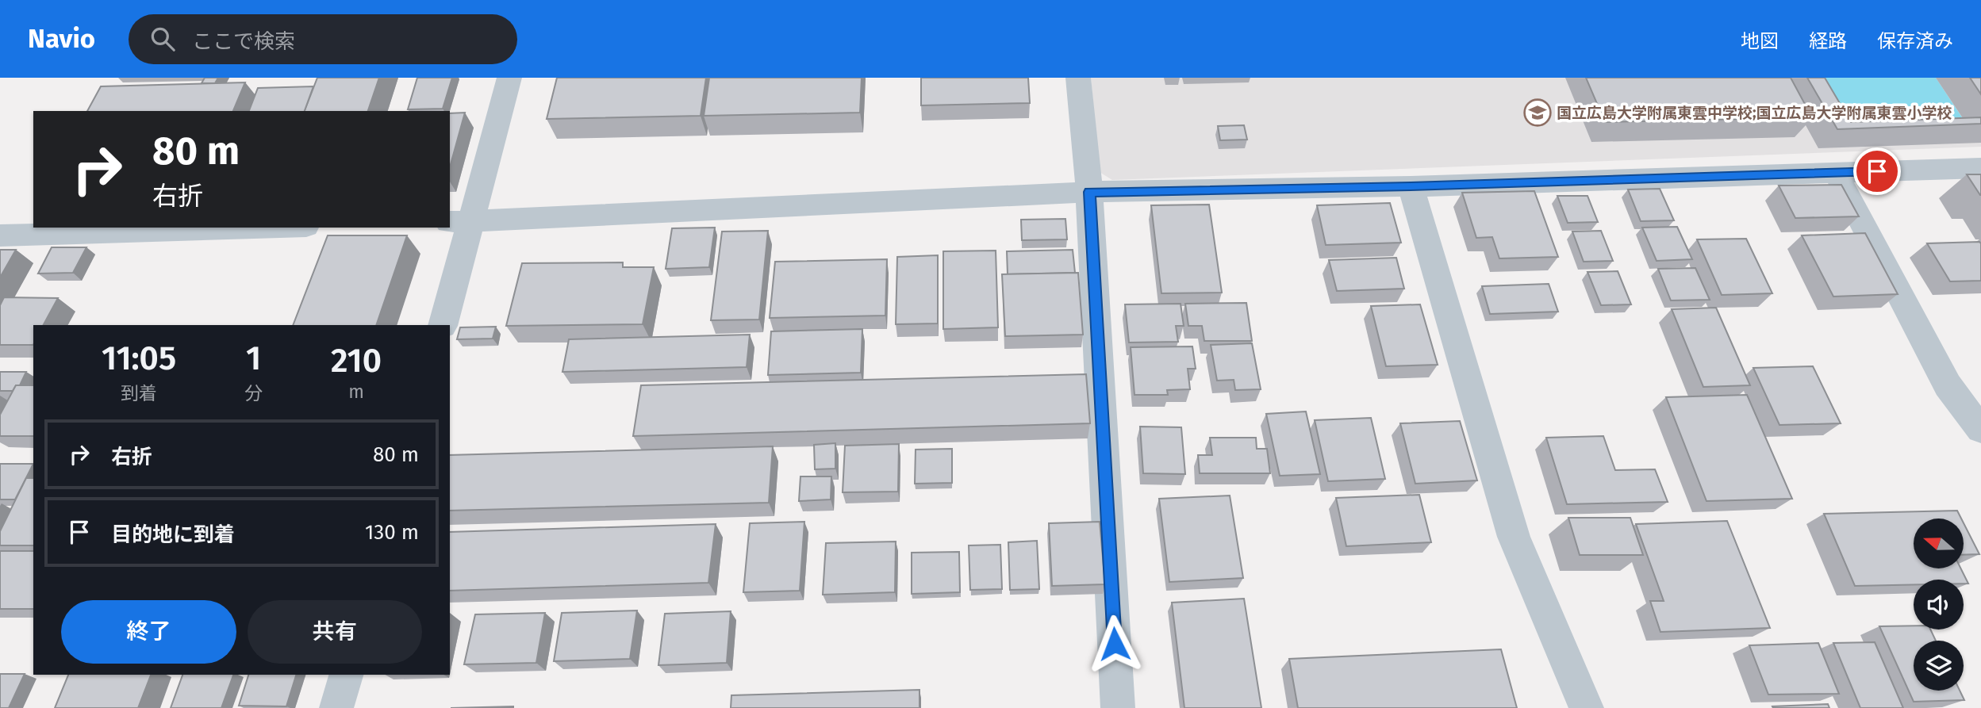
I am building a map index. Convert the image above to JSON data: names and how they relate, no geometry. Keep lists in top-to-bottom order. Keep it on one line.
{"places":{"school or university":["国立広島大学附属東雲中学校;国立広島大学附属東雲小学校"]},"north":"left","page":{"header":"Navio","search":"ここで検索","nav":["地図","経路","保存済み"],"turn":["80 m","右折"],"eta":["11:05","到着","1","分","210","m"],"list":[{"name":"右折","value":"80 m"},{"name":"目的地に到着","value":"130 m"}],"buttons":["終了","共有"]}}
